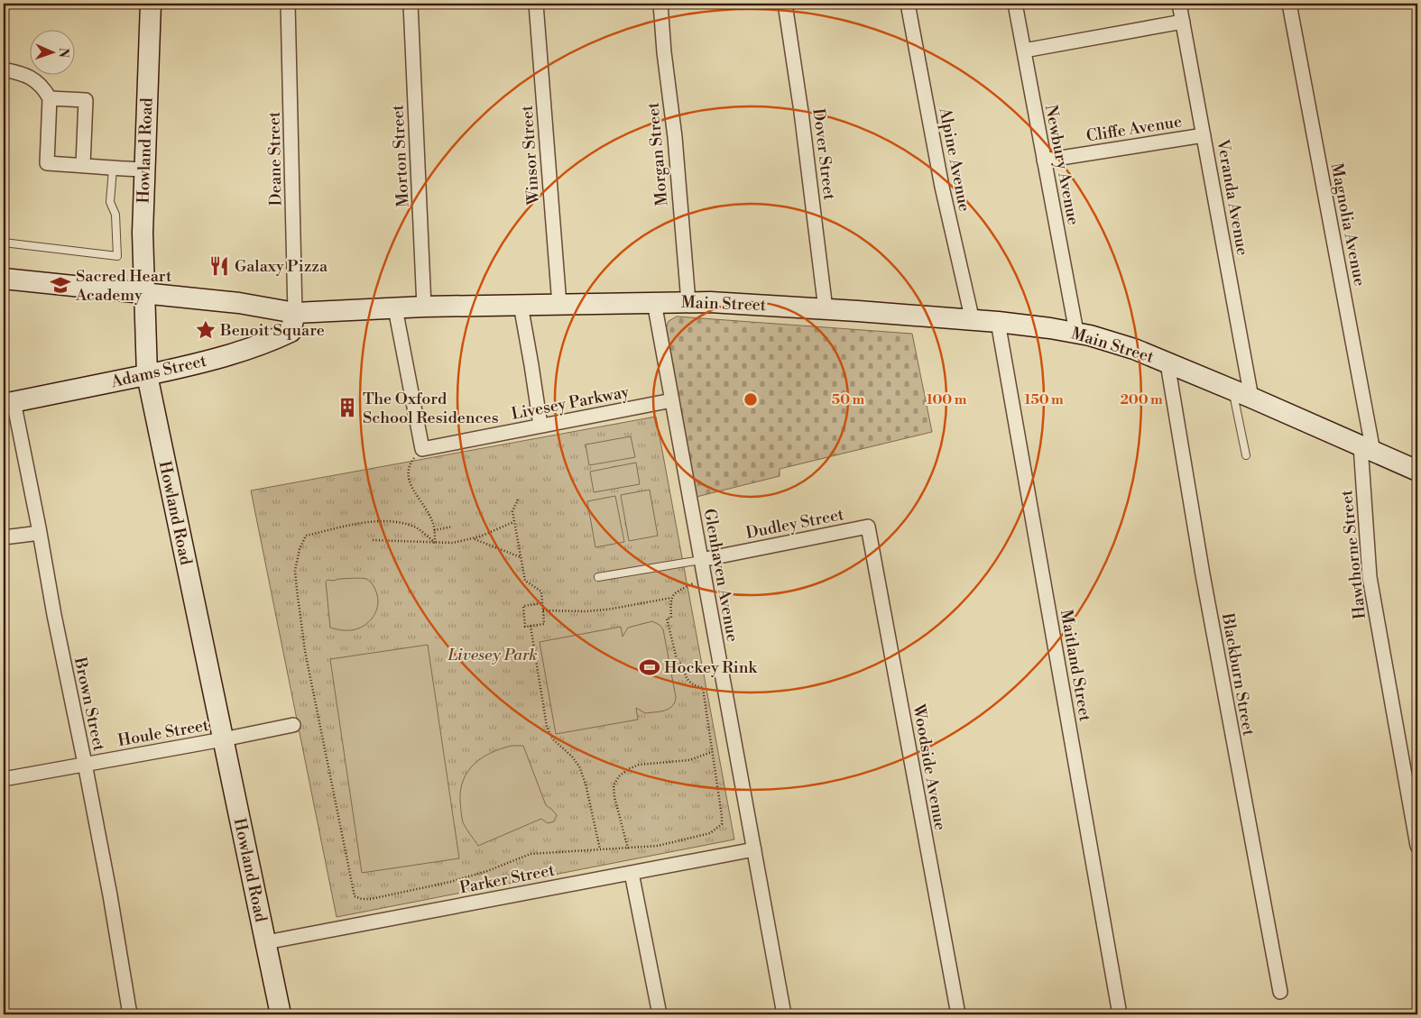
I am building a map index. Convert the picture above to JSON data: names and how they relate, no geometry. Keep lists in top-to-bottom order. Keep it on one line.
{"streets":{"main road":["Howland Road","Main Street","Adams Street"],"street":["Cliffe Avenue","Morgan Street","Dover Street","Winsor Street","Morton Street","Deane Street","Alpine Avenue","Newbury Avenue","Veranda Avenue","Magnolia Avenue","Livesey Parkway","Dudley Street","Hawthorne Street","Glenhaven Avenue","Maitland Street","Blackburn Street","Brown Street","Houle Street","Woodside Avenue","Parker Street"]},"crossings":[["Cliffe Avenue","Newbury Avenue"],["Cliffe Avenue","Veranda Avenue"],["Howland Road","Main Street"],["Howland Road","Adams Street"],["Howland Road","Houle Street"],["Howland Road","Parker Street"],["Morgan Street","Main Street"],["Dover Street","Main Street"],["Winsor Street","Main Street"],["Morton Street","Main Street"],["Deane Street","Main Street"],["Deane Street","Adams Street"],["Alpine Avenue","Main Street"],["Newbury Avenue","Main Street"],["Veranda Avenue","Main Street"],["Magnolia Avenue","Main Street"],["Magnolia Avenue","Hawthorne Street"],["Main Street","Adams Street"],["Main Street","Hawthorne Street"],["Main Street","Glenhaven Avenue"],["Main Street","Maitland Street"],["Main Street","Blackburn Street"],["Adams Street","Brown Street"],["Livesey Parkway","Glenhaven Avenue"],["Dudley Street","Glenhaven Avenue"],["Dudley Street","Woodside Avenue"],["Glenhaven Avenue","Parker Street"],["Brown Street","Houle Street"]],"parks":["Livesey Park"],"places":{"restaurant":["Galaxy Pizza"],"school or university":["Sacred Heart Academy"],"place":["Benoit Square"],"building":["The Oxford School Residences"],"sports":["Hockey Rink"]},"north":"right","rings":["50 m","100 m","150 m","200 m"]}
